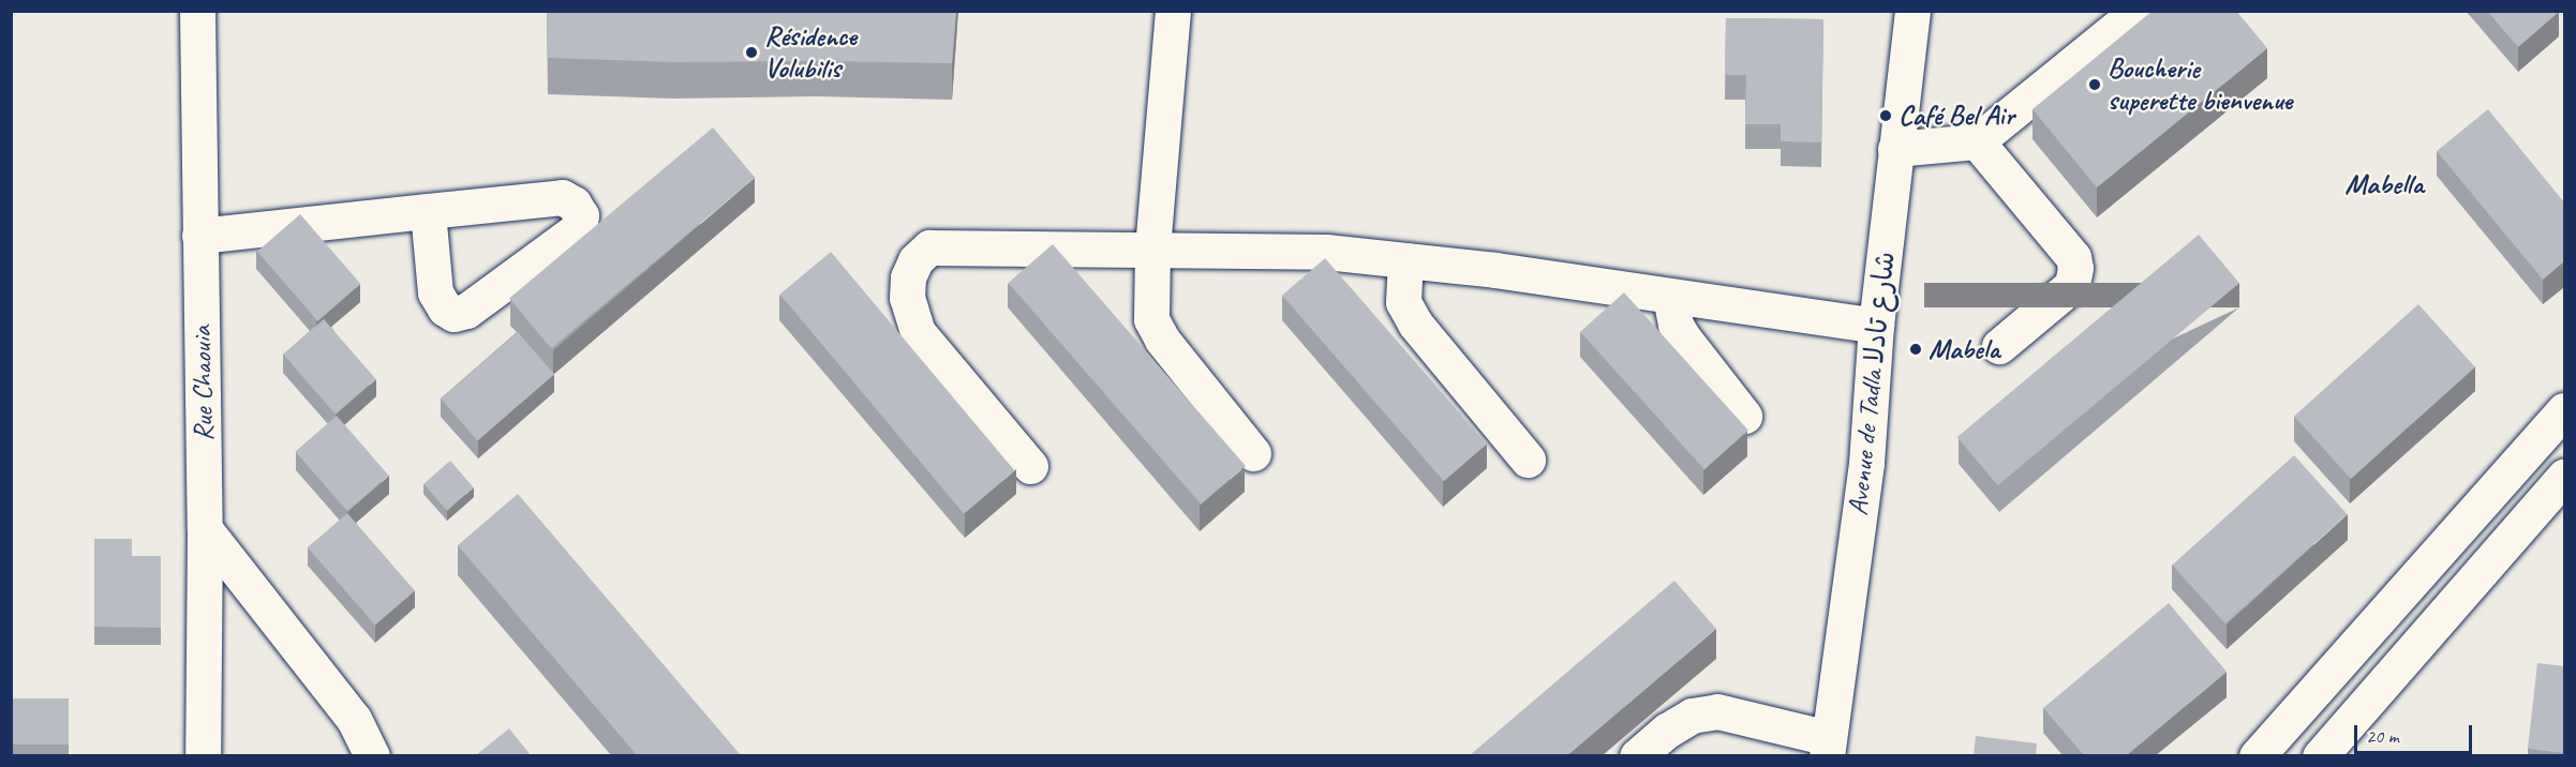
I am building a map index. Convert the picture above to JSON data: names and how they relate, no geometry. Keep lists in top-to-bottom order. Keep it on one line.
{"streets":{"street":["Rue Chaouia","Avenue de Tadla شارع تادلا"]},"districts":["Mabella"],"places":["Résidence Volubilis","Boucherie superette bienvenue","Café Bel Air","Mabela"],"scale_bar":"20 m"}
